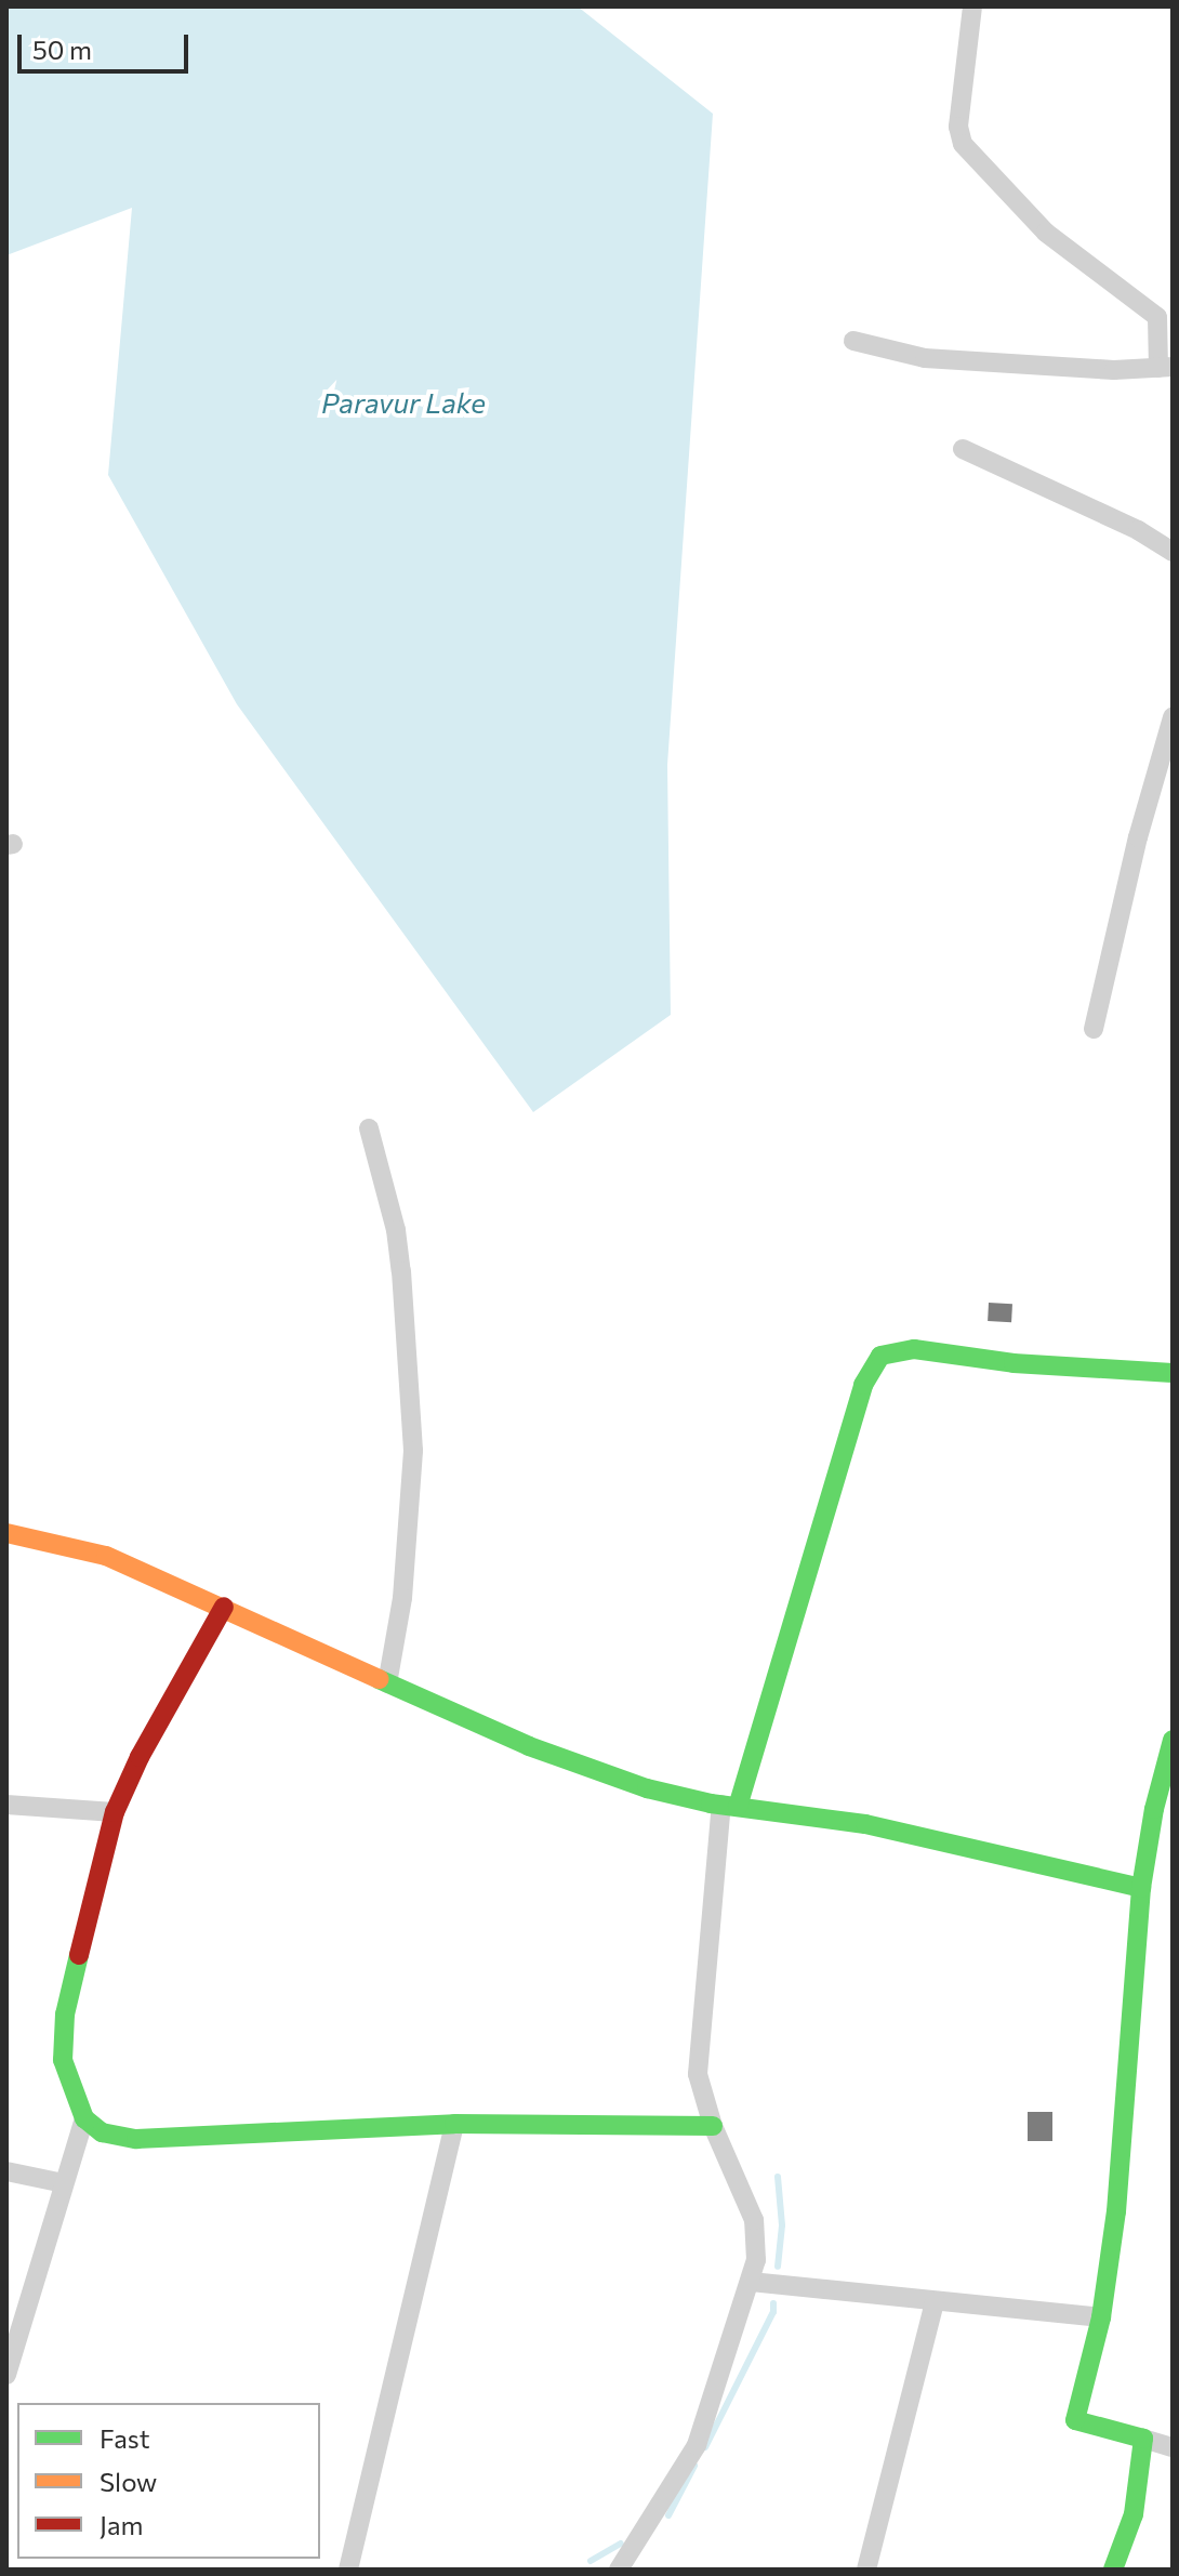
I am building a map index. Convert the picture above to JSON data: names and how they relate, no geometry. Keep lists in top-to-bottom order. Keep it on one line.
{"water":["Paravur Lake"],"legend":["Fast","Slow","Jam"],"scale_bar":"50 m"}
